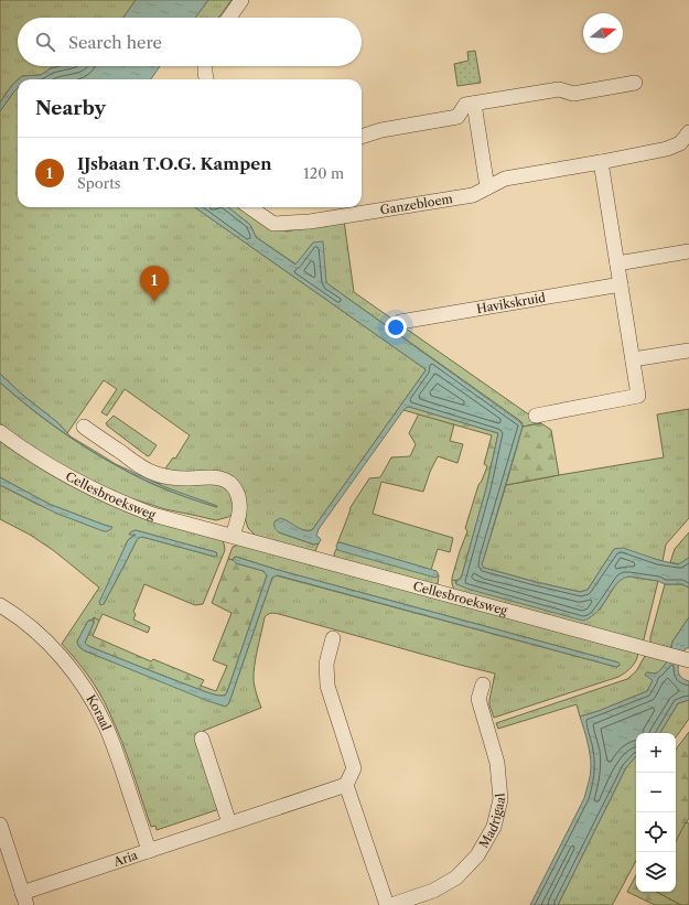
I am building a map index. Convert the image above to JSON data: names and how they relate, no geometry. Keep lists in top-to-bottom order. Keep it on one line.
{"streets":{"street":["Ganzebloem","Havikskruid","Cellesbroeksweg","Koraal","Madrigaal","Aria"]},"crossings":[["Koraal","Aria"]],"north":"right","page":{"search":"Search here","heading":"Nearby","list":[{"mark":"1","name":"IJsbaan T.O.G. Kampen","note":"Sports","value":"120 m"}],"pins":"1","map_buttons":["+","−"]}}
